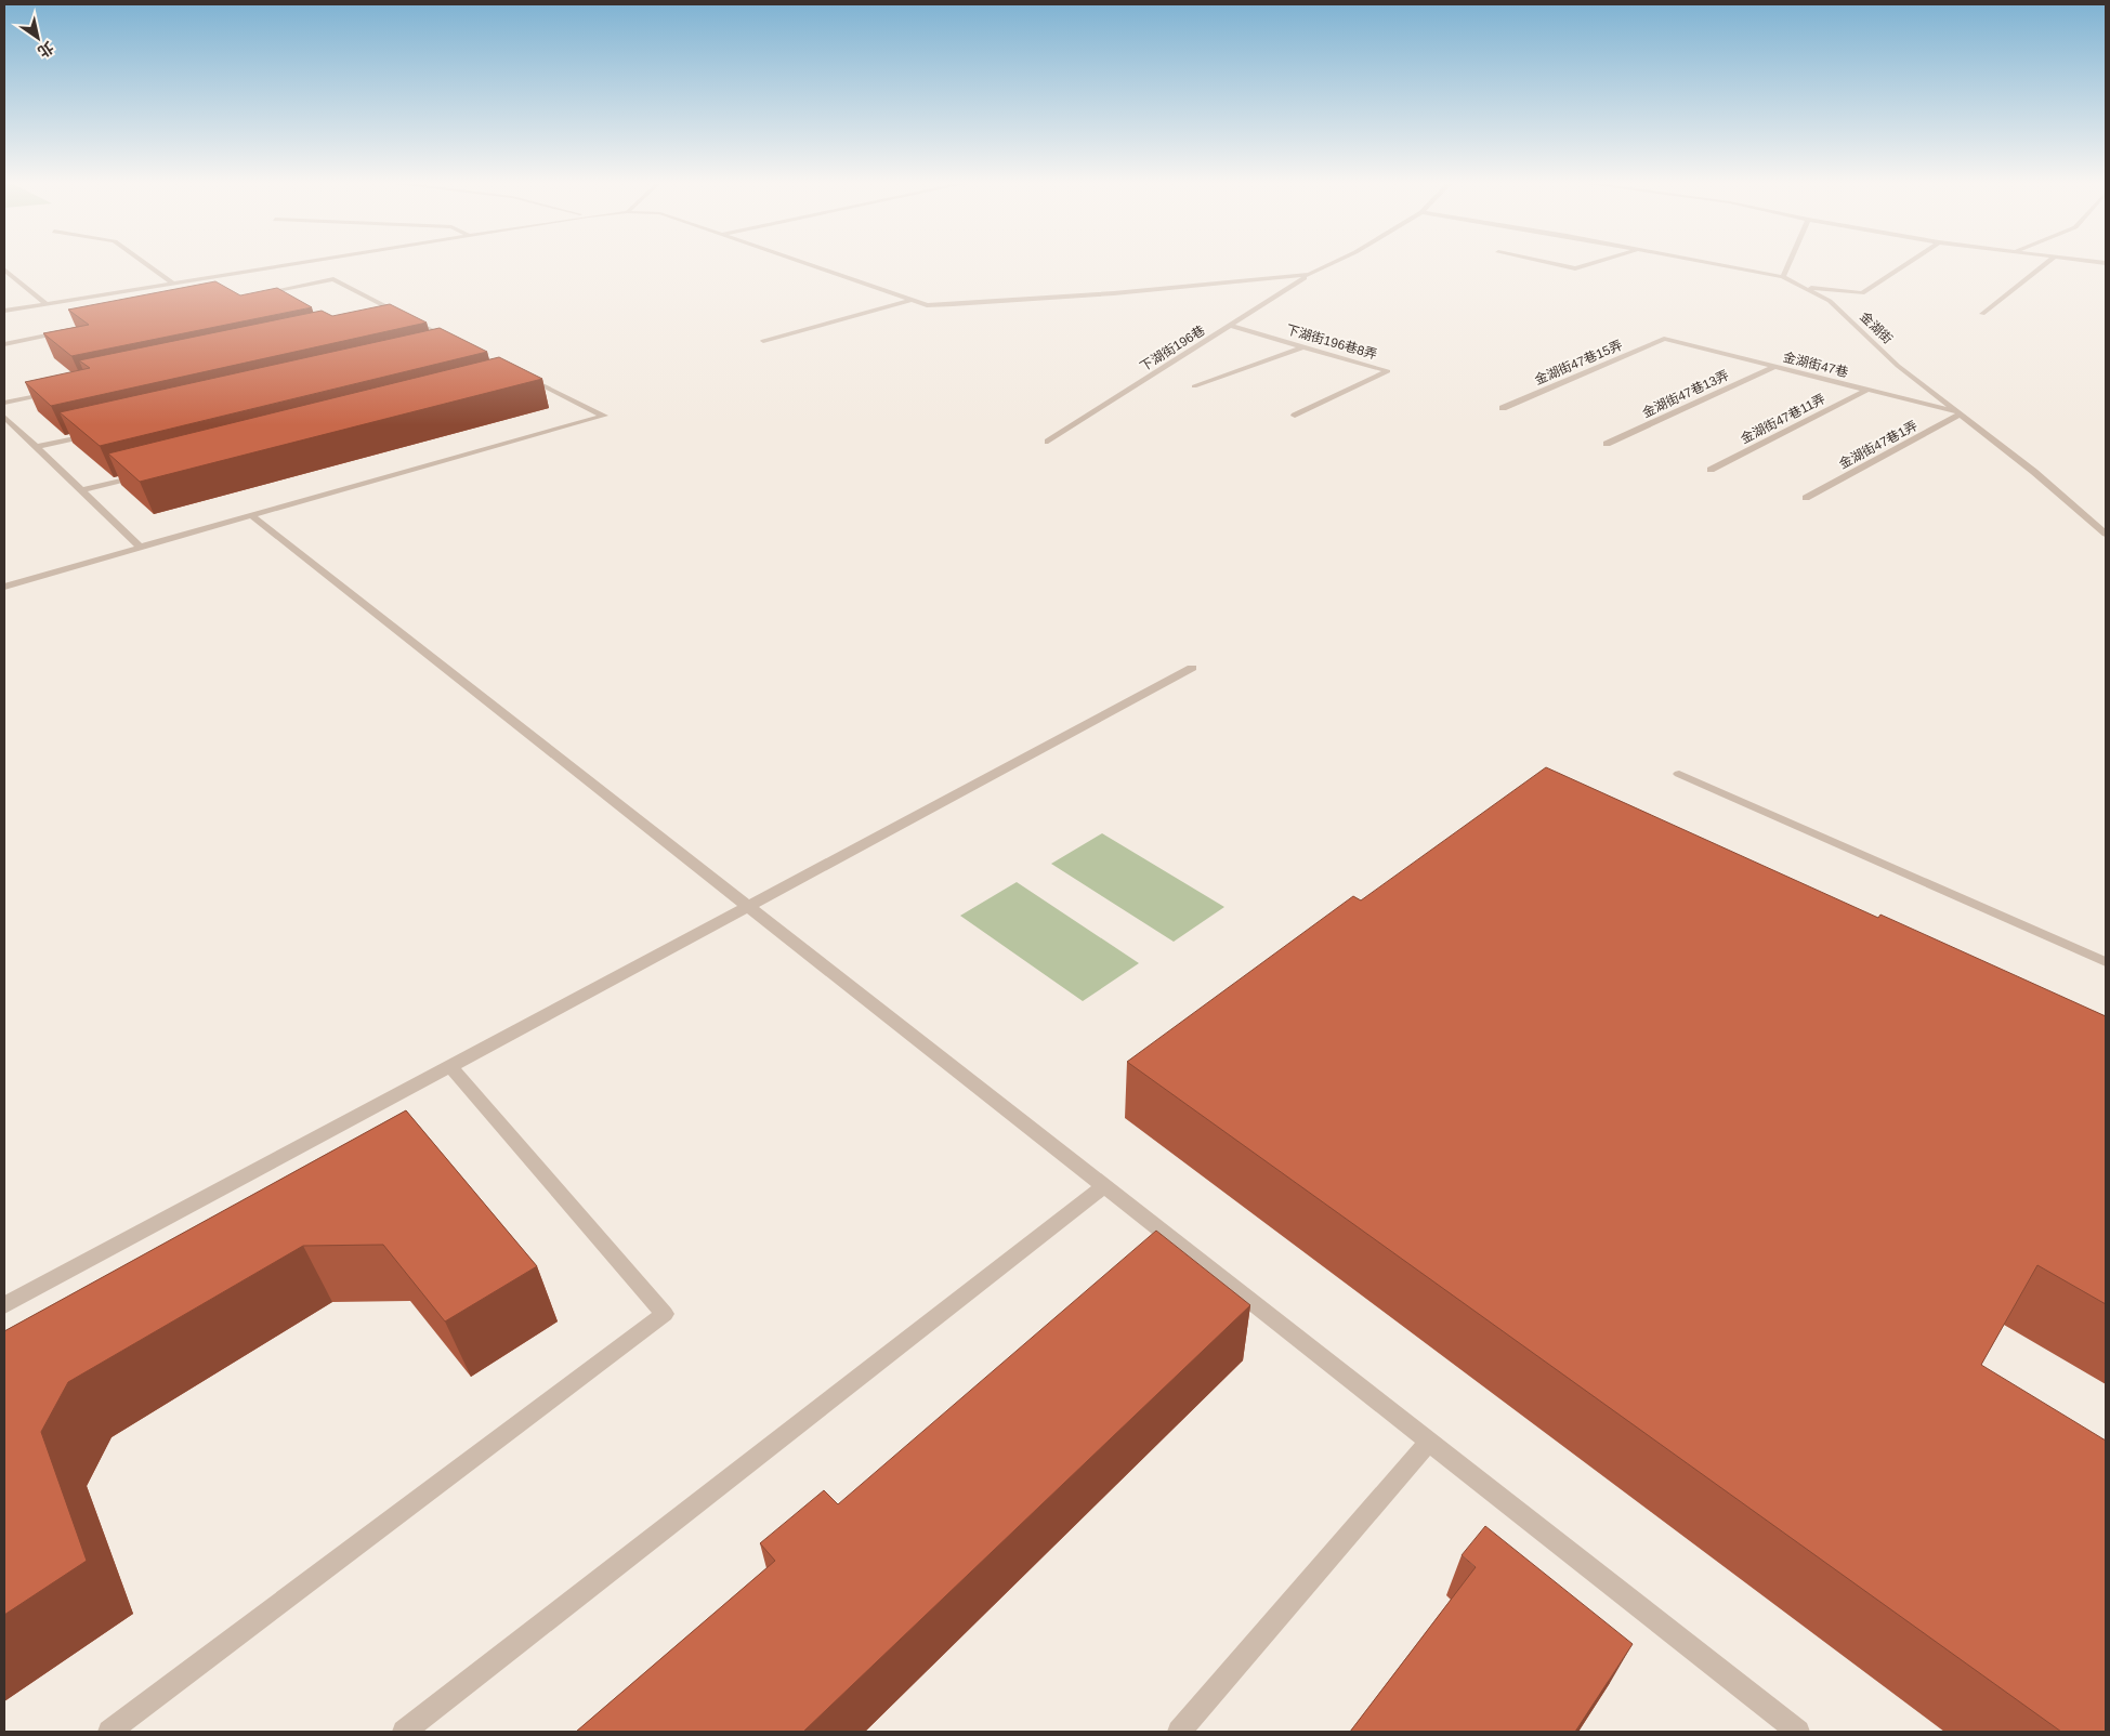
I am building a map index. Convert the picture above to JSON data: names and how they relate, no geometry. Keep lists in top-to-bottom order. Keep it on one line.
{"streets":{"street":["金湖街","下湖街196巷8弄","下湖街196巷","金湖街47巷15弄","金湖街47巷","金湖街47巷13弄","金湖街47巷11弄","金湖街47巷1弄"]},"crossings":[["金湖街","金湖街47巷"],["金湖街","金湖街47巷1弄"],["下湖街196巷8弄","下湖街196巷"],["金湖街47巷15弄","金湖街47巷"],["金湖街47巷","金湖街47巷13弄"],["金湖街47巷","金湖街47巷11弄"],["金湖街47巷","金湖街47巷1弄"]],"north":"bottom right"}
